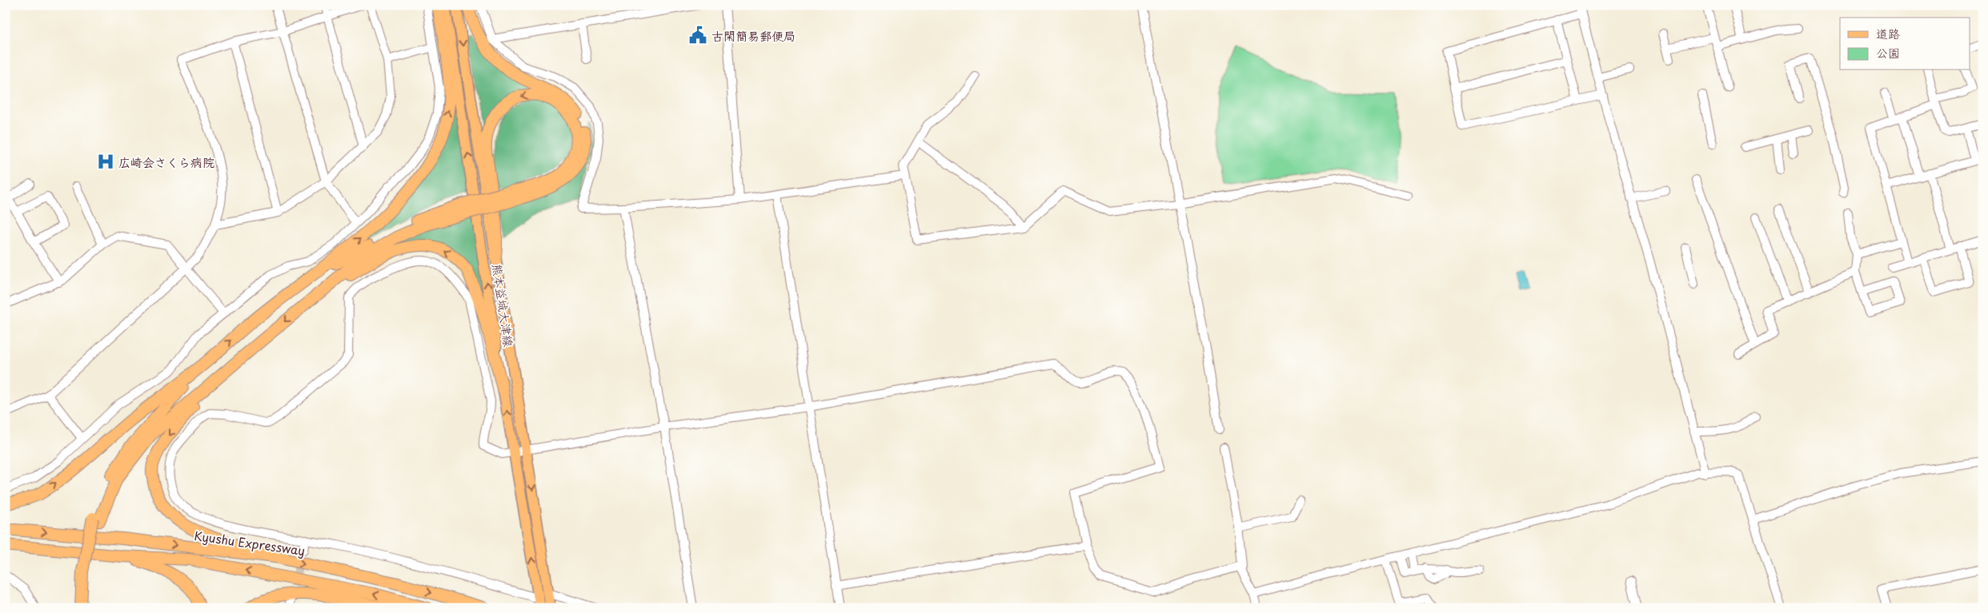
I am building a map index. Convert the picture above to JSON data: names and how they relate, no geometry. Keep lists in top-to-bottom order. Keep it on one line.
{"streets":{"highway":["Kyushu Expressway"],"main road":["熊本益城大津線"]},"places":{"public building":["古閑簡易郵便局"],"hospital":["広崎会さくら病院"]},"legend":["道路","公園"]}
